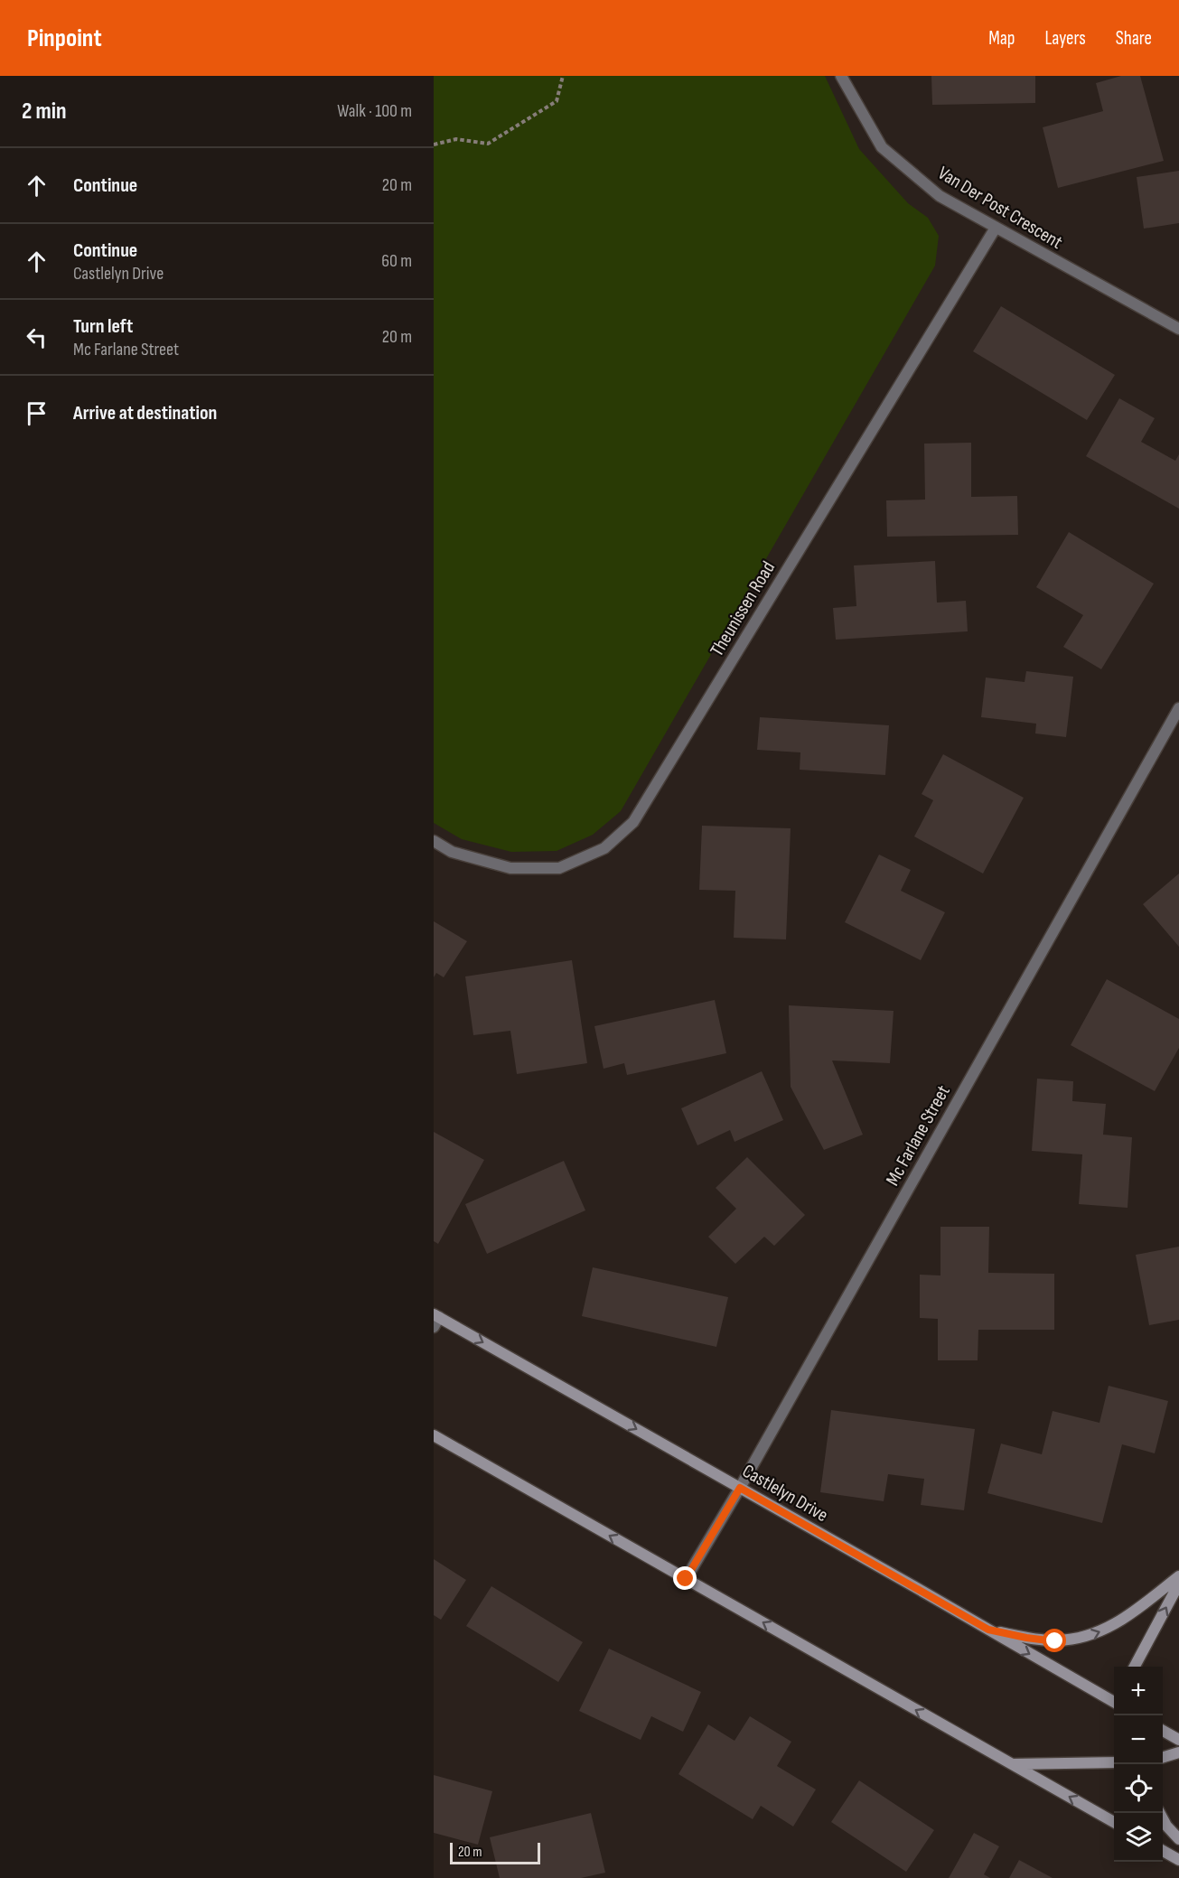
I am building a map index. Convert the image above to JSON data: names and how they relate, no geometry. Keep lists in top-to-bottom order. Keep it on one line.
{"streets":{"street":["Van Der Post Crescent","Theunissen Road","Mc Farlane Street","Castlelyn Drive"]},"crossings":[["Van Der Post Crescent","Theunissen Road"],["Mc Farlane Street","Castlelyn Drive"]],"one_way":["Castlelyn Drive"],"scale_bar":"20 m","page":{"header":"Pinpoint","nav":["Map","Layers","Share"],"heading":["2 min","Walk · 100 m"],"list":[["Continue","20 m"],["Continue","Castlelyn Drive","60 m"],["Turn left","Mc Farlane Street","20 m"],"Arrive at destination"],"map_buttons":["+","−"],"scale":"20 m"}}
